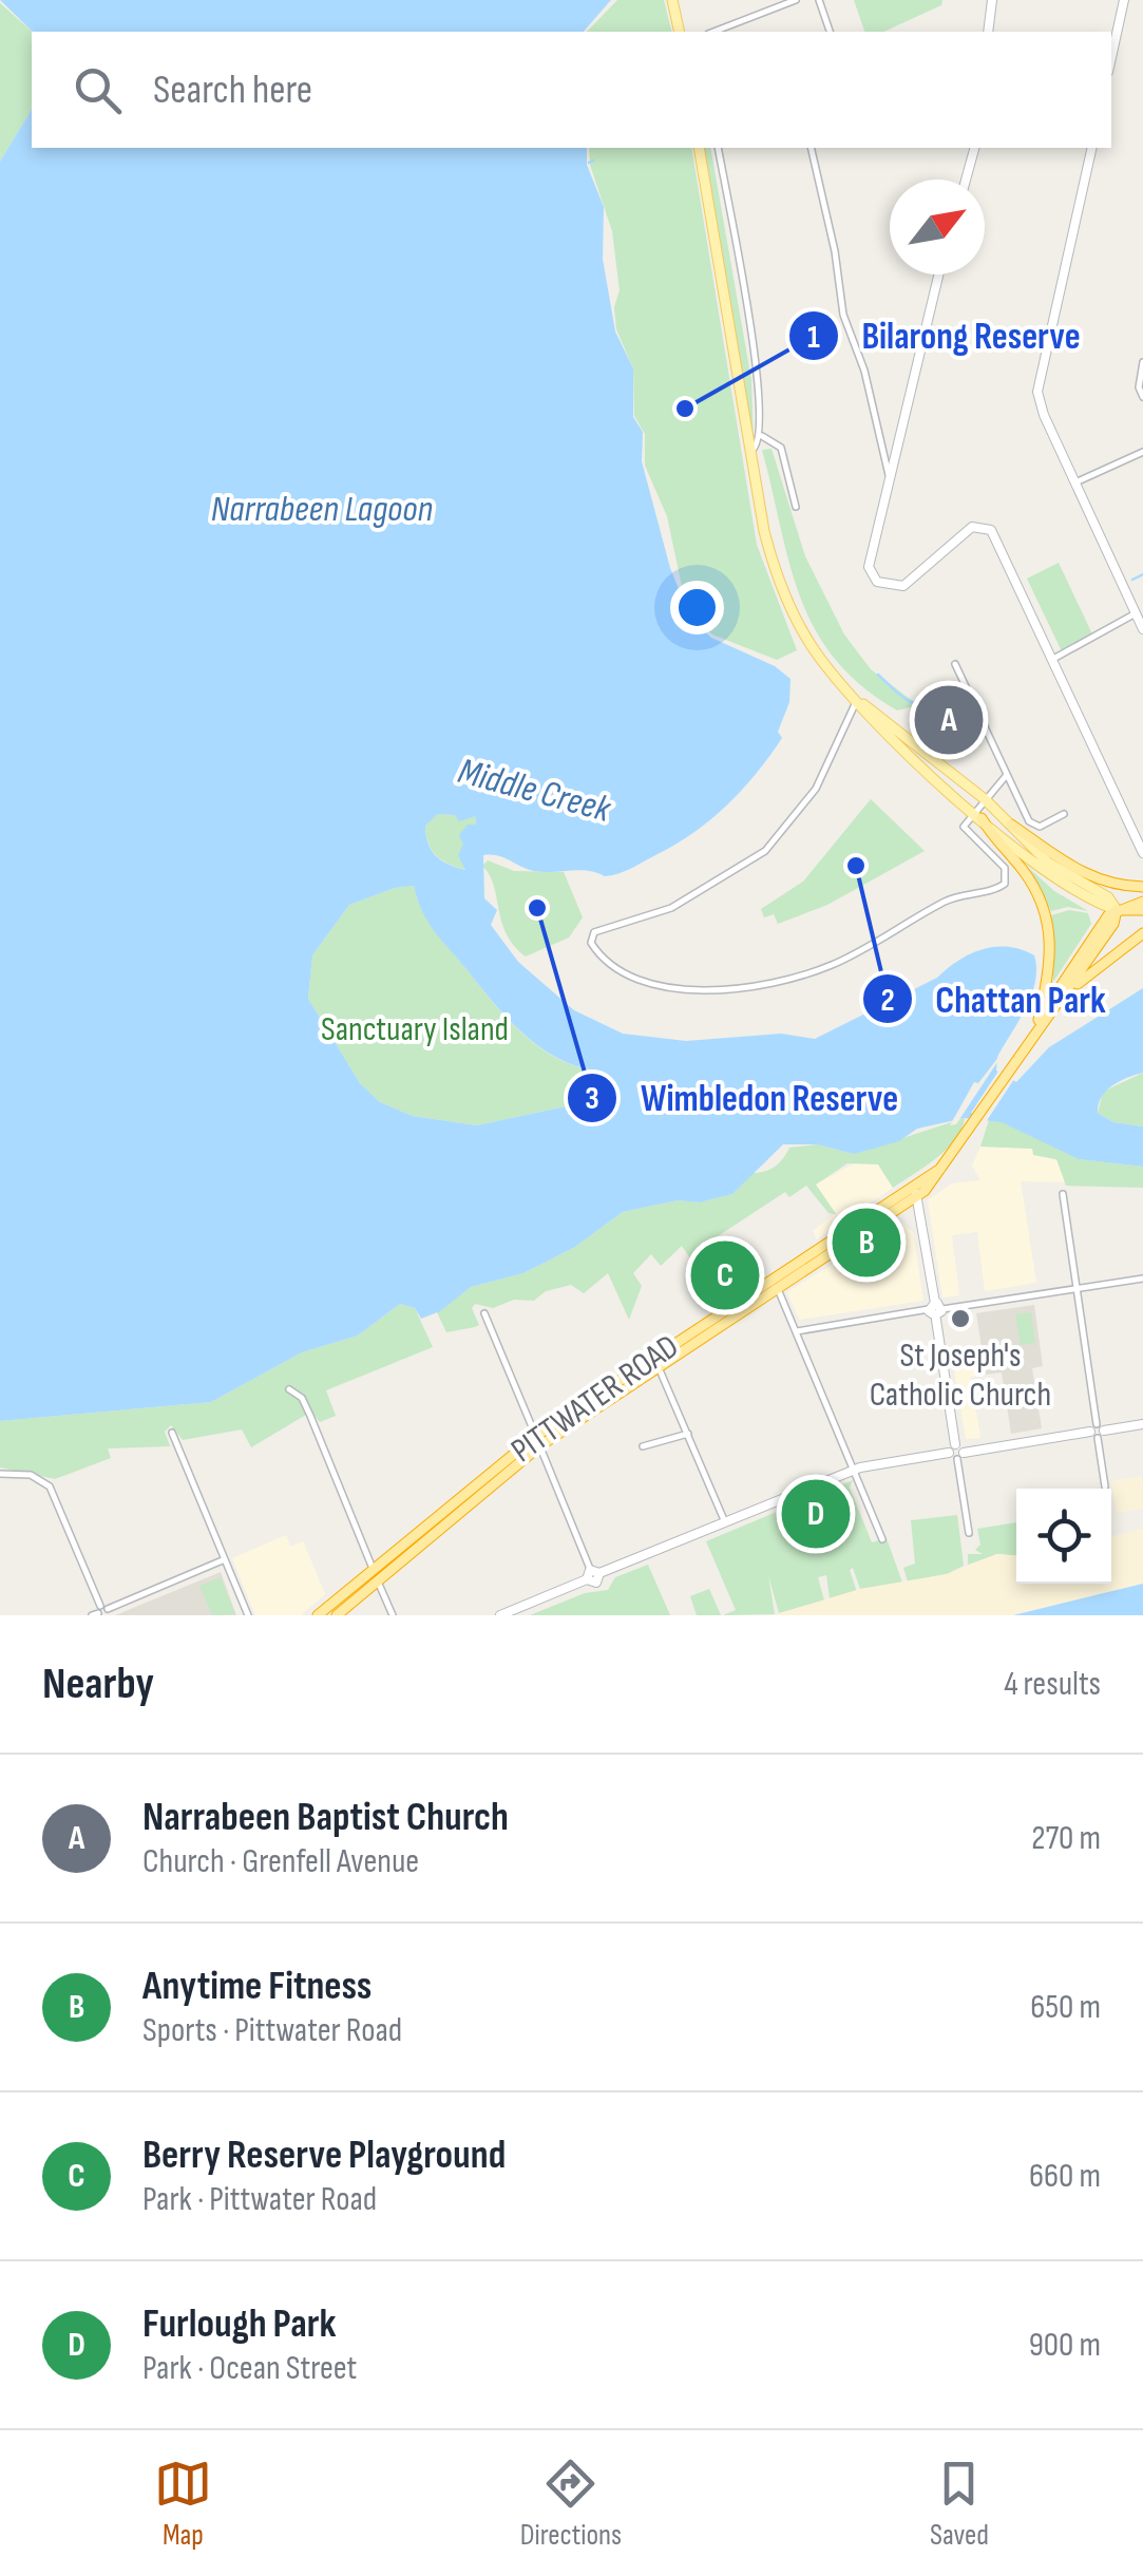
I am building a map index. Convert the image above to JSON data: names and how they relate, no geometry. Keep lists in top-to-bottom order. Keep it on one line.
{"streets":{"highway":["PITTWATER ROAD"]},"water":["Narrabeen Lagoon","Middle Creek"],"parks":["Sanctuary Island"],"places":["Bilarong Reserve","Chattan Park","Wimbledon Reserve","St Joseph's Catholic Church"],"north":"top right","page":{"search":"Search here","pins":["A","B","C","D"],"heading":["Nearby","4 results"],"list":[{"mark":"A","name":"Narrabeen Baptist Church","note":"Church · Grenfell Avenue","value":"270 m"},{"mark":"B","name":"Anytime Fitness","note":"Sports · Pittwater Road","value":"650 m"},{"mark":"C","name":"Berry Reserve Playground","note":"Park · Pittwater Road","value":"660 m"},{"mark":"D","name":"Furlough Park","note":"Park · Ocean Street","value":"900 m"}],"nav":["Map","Directions","Saved"]}}
